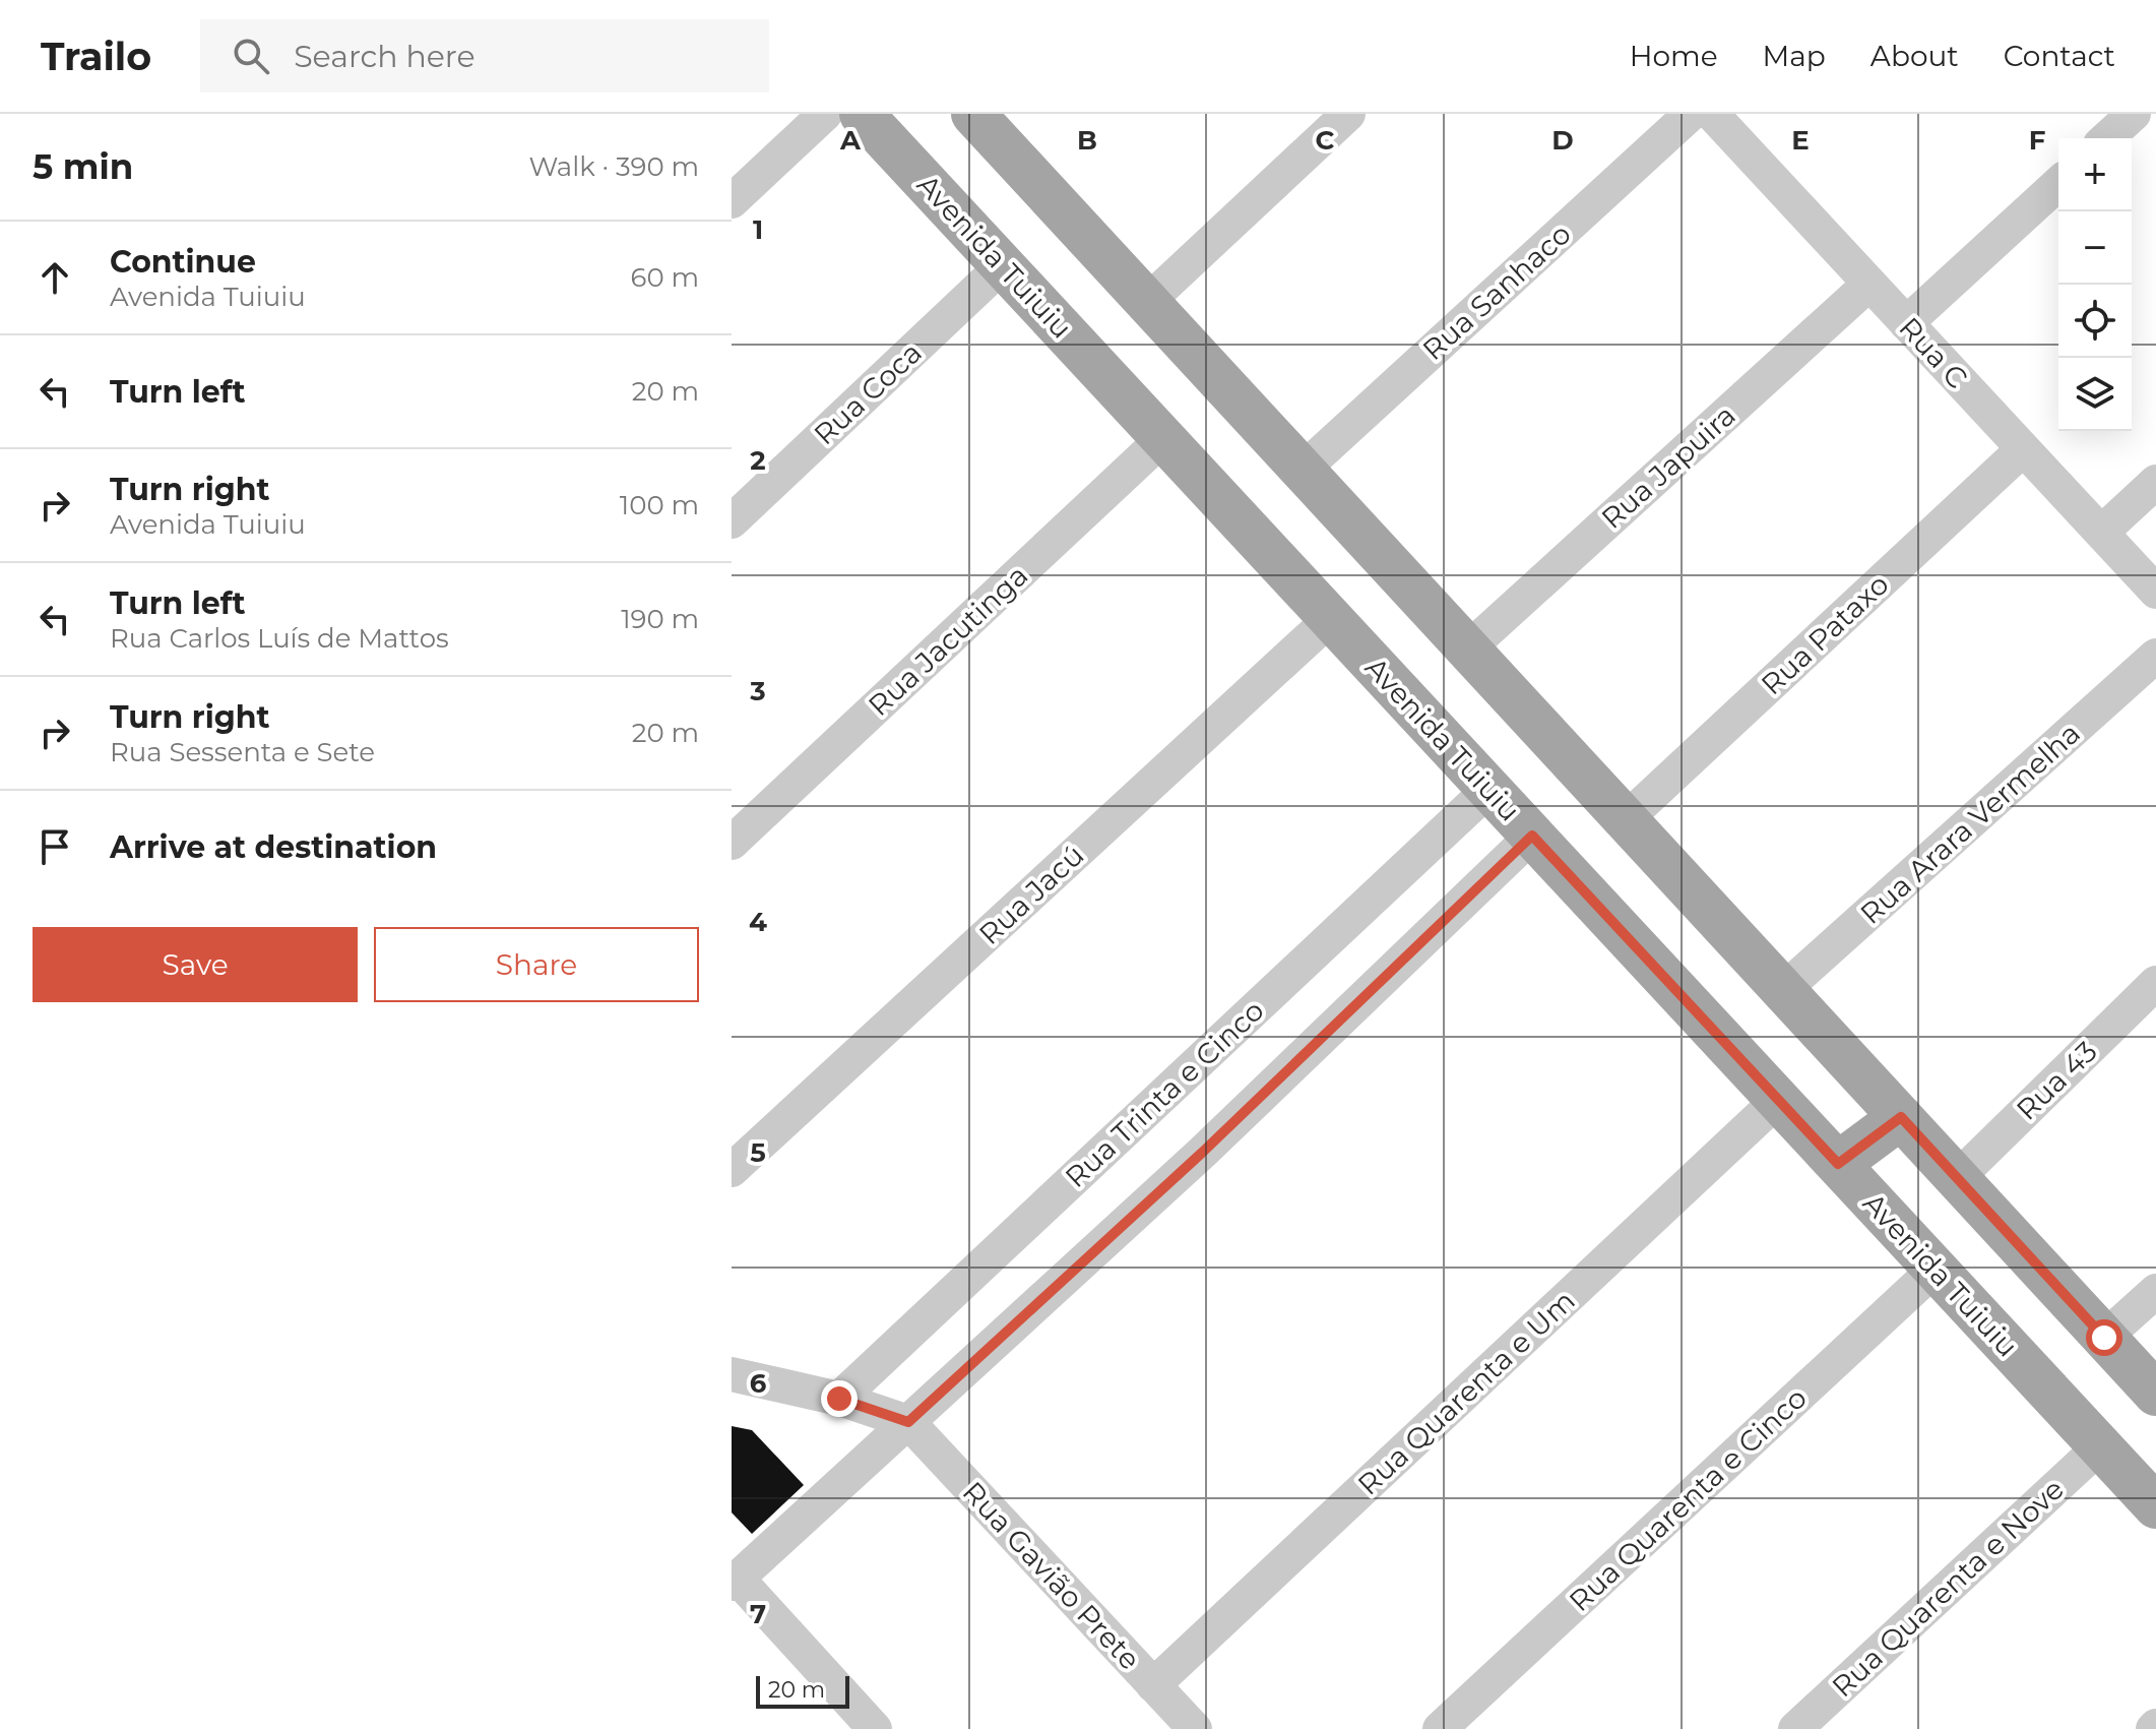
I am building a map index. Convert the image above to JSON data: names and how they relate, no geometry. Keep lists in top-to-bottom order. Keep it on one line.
{"streets":{"main road":["Avenida Tuiuiu"],"street":["Rua Sanhaco","Rua C","Rua Coca","Rua Japuira","Rua Pataxo","Rua Jacutinga","Rua Arara Vermelha","Rua Jacú","Rua 43","Rua Trinta e Cinco","Rua Quarenta e Um","Rua Quarenta e Cinco","Rua Gavião Prete","Rua Quarenta e Nove"]},"crossings":[["Avenida Tuiuiu","Rua Coca"],["Avenida Tuiuiu","Rua Jacutinga"],["Avenida Tuiuiu","Rua Jacú"],["Avenida Tuiuiu","Rua Trinta e Cinco"],["Avenida Tuiuiu","Rua Quarenta e Um"],["Avenida Tuiuiu","Rua Quarenta e Cinco"],["Avenida Tuiuiu","Rua Quarenta e Nove"],["Rua C","Rua Japuira"],["Rua C","Rua Pataxo"],["Rua Quarenta e Um","Rua Gavião Prete"]],"scale_bar":"20 m","page":{"header":"Trailo","search":"Search here","nav":["Home","Map","About","Contact"],"heading":["5 min","Walk · 390 m"],"map_buttons":["+","−"],"list":[["Continue","Avenida Tuiuiu","60 m"],["Turn left","20 m"],["Turn right","Avenida Tuiuiu","100 m"],["Turn left","Rua Carlos Luís de Mattos","190 m"],["Turn right","Rua Sessenta e Sete","20 m"],"Arrive at destination"],"buttons":["Save","Share"],"scale":"20 m"},"grid":{"columns":["A","B","C","D","E","F"],"rows":["1","2","3","4","5","6","7"]}}
